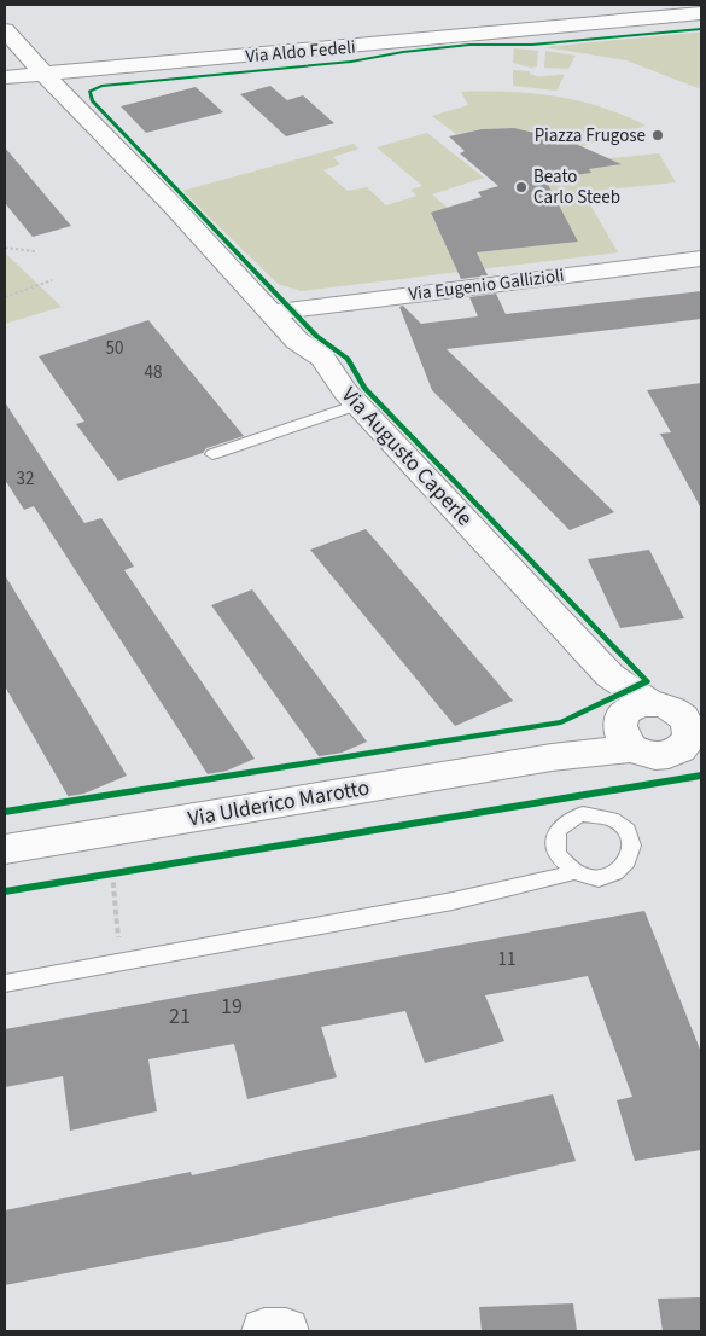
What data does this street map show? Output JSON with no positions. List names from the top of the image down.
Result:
{
  "streets": {
    "street": [
      "Via Aldo Fedeli",
      "Via Eugenio Gallizioli",
      "Via Augusto Caperle",
      "Via Ulderico Marotto"
    ]
  },
  "crossings": [
    ["Via Aldo Fedeli", "Via Augusto Caperle"],
    ["Via Eugenio Gallizioli", "Via Augusto Caperle"],
    ["Via Augusto Caperle", "Via Ulderico Marotto"]
  ],
  "places": ["Piazza Frugose", "Beato Carlo Steeb"],
  "house_numbers": [
    "50",
    "48",
    "32",
    "11",
    "19",
    "21"
  ]
}
